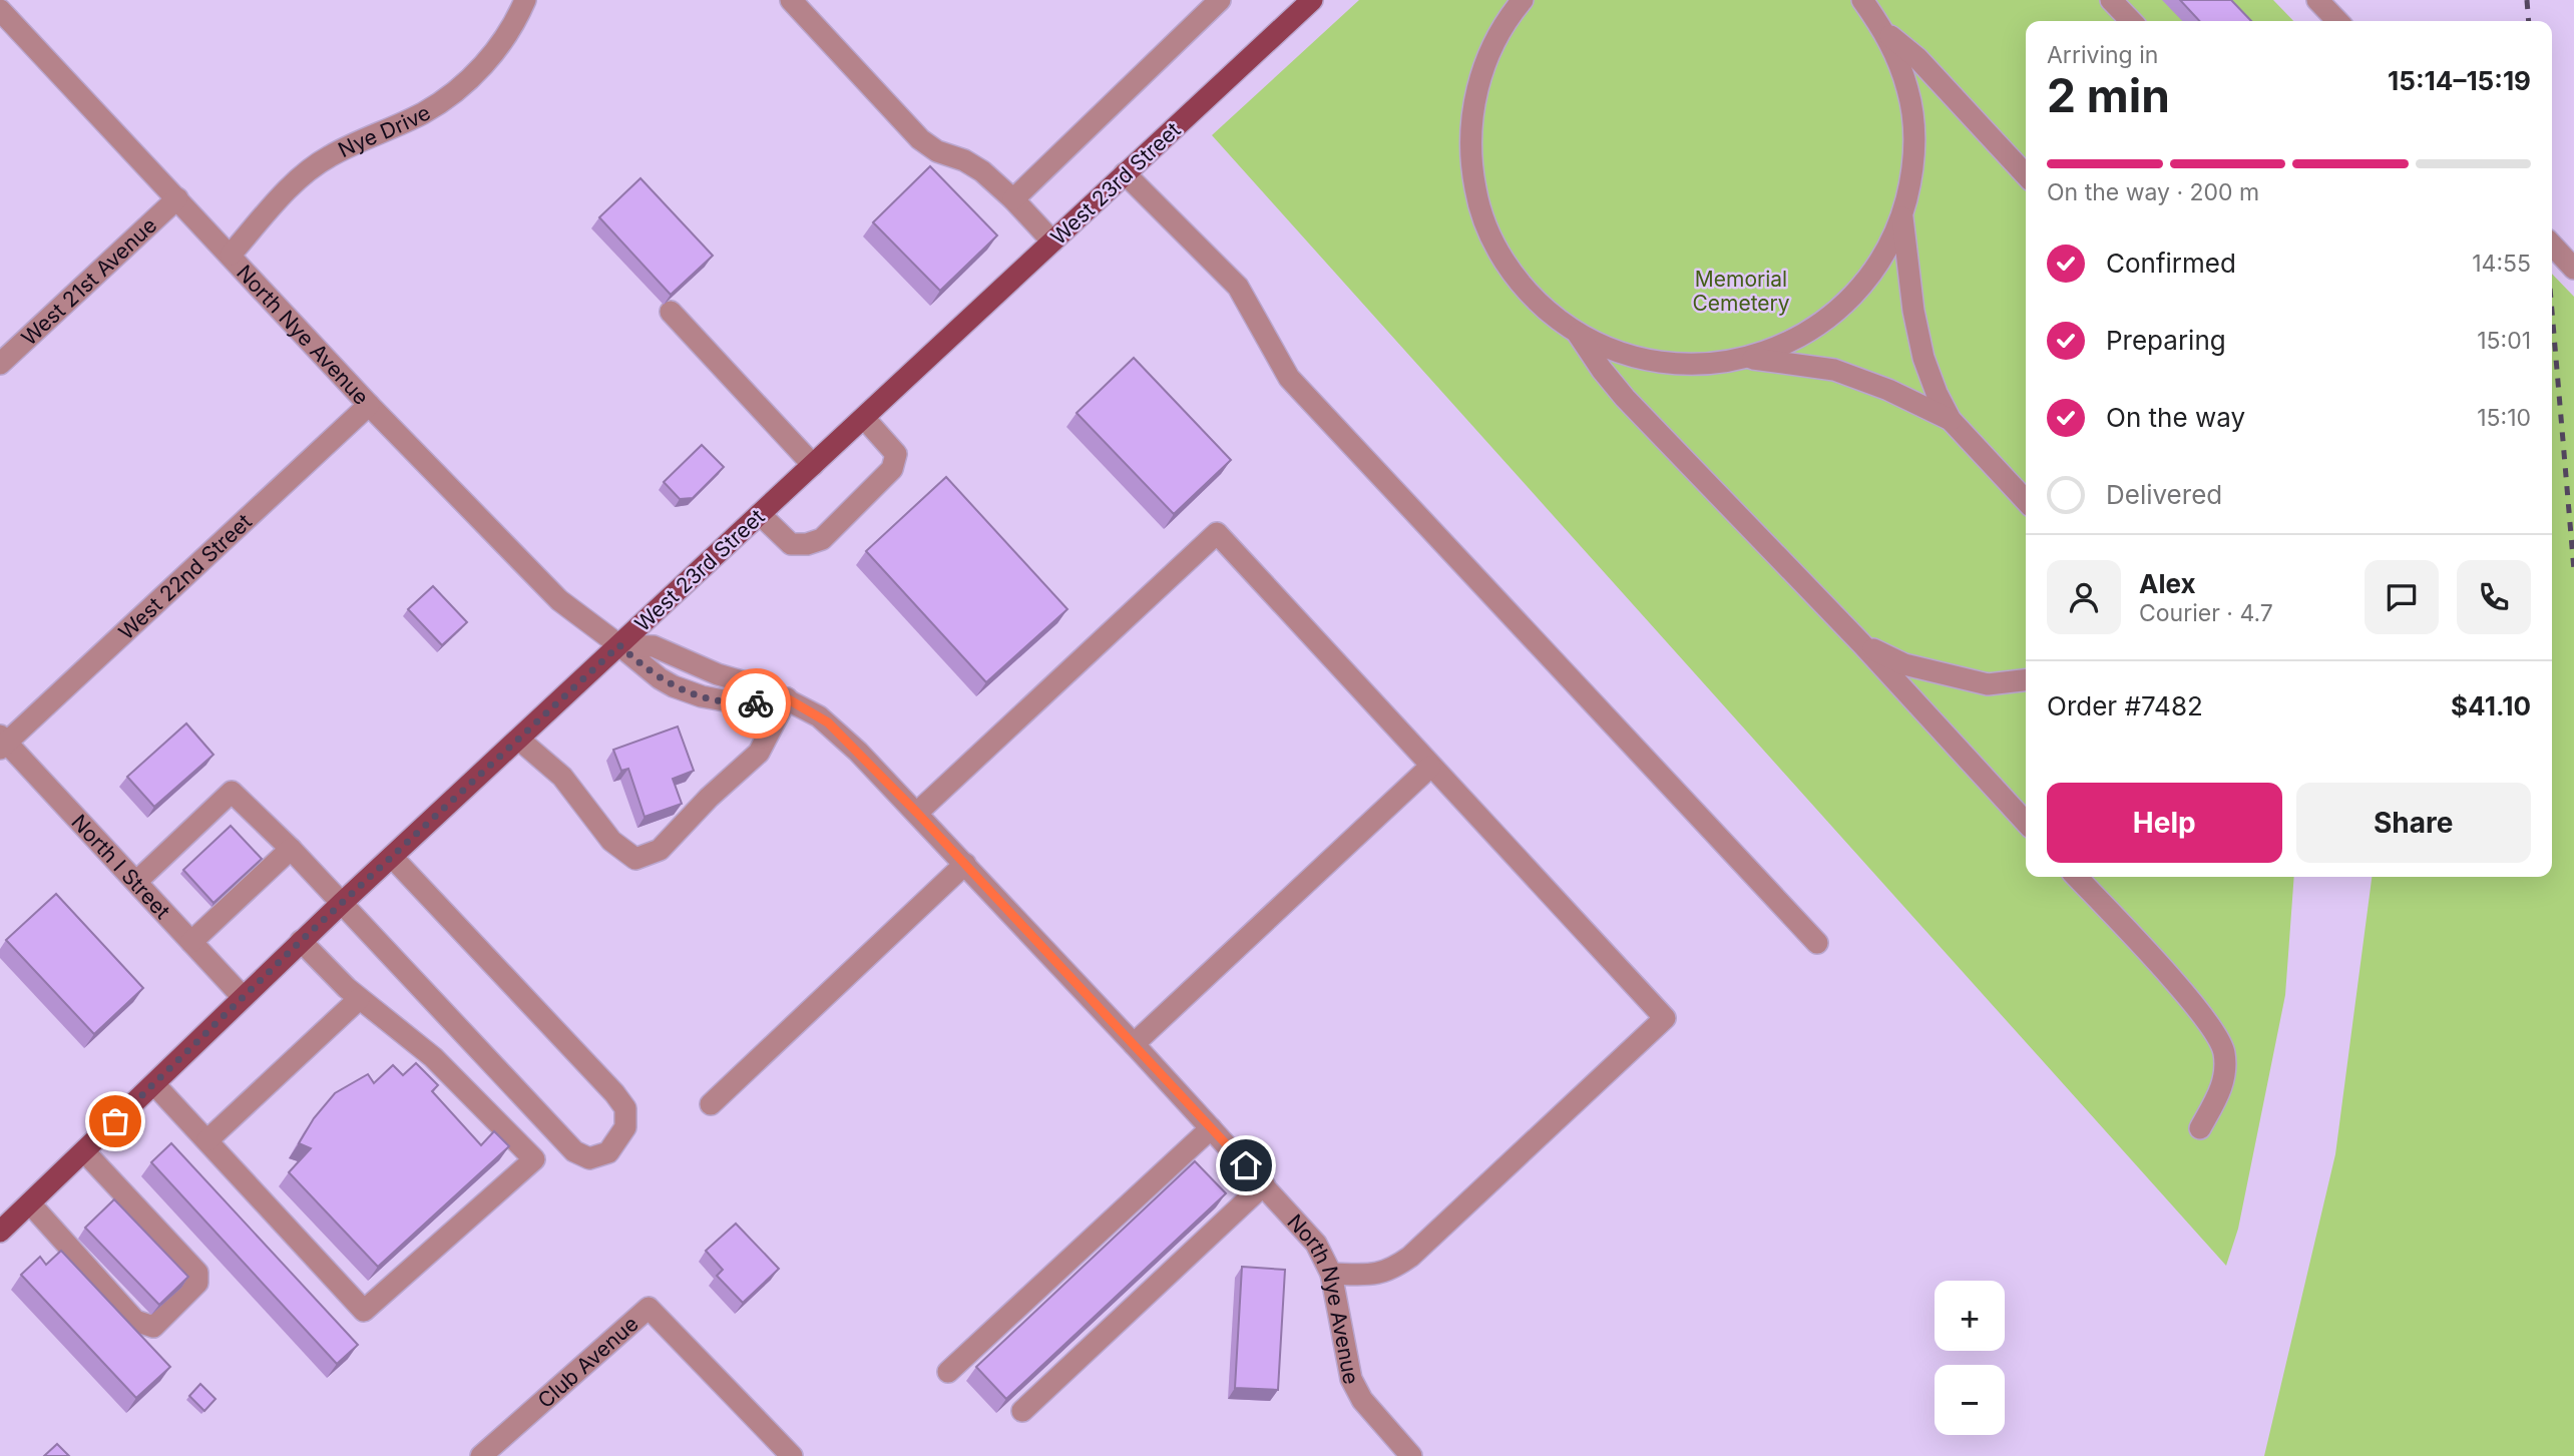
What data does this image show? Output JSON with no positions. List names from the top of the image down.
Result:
{
  "streets": {
    "main road": ["West 23rd Street"],
    "street": [
      "Nye Drive",
      "West 21st Avenue",
      "North Nye Avenue",
      "West 22nd Street",
      "North I Street",
      "Club Avenue"
    ]
  },
  "crossings": [
    ["Nye Drive", "North Nye Avenue"],
    ["West 23rd Street", "North Nye Avenue"],
    ["West 23rd Street", "North I Street"],
    ["West 21st Avenue", "North Nye Avenue"],
    ["North Nye Avenue", "West 22nd Street"],
    ["West 22nd Street", "North I Street"]
  ],
  "parks": ["Memorial Cemetery"],
  "page": {
    "heading": ["2 min", "Arriving in", "15:14–15:19"],
    "panel": [
      "Alex",
      "Courier · 4.7",
      "Order #7482",
      "$41.10"
    ],
    "bar": "On the way · 200 m",
    "list": [
      ["Confirmed", "14:55"],
      ["Preparing", "15:01"],
      ["On the way", "15:10"],
      "Delivered"
    ],
    "buttons": ["Help", "Share"],
    "map_buttons": ["+", "−"]
  }
}
